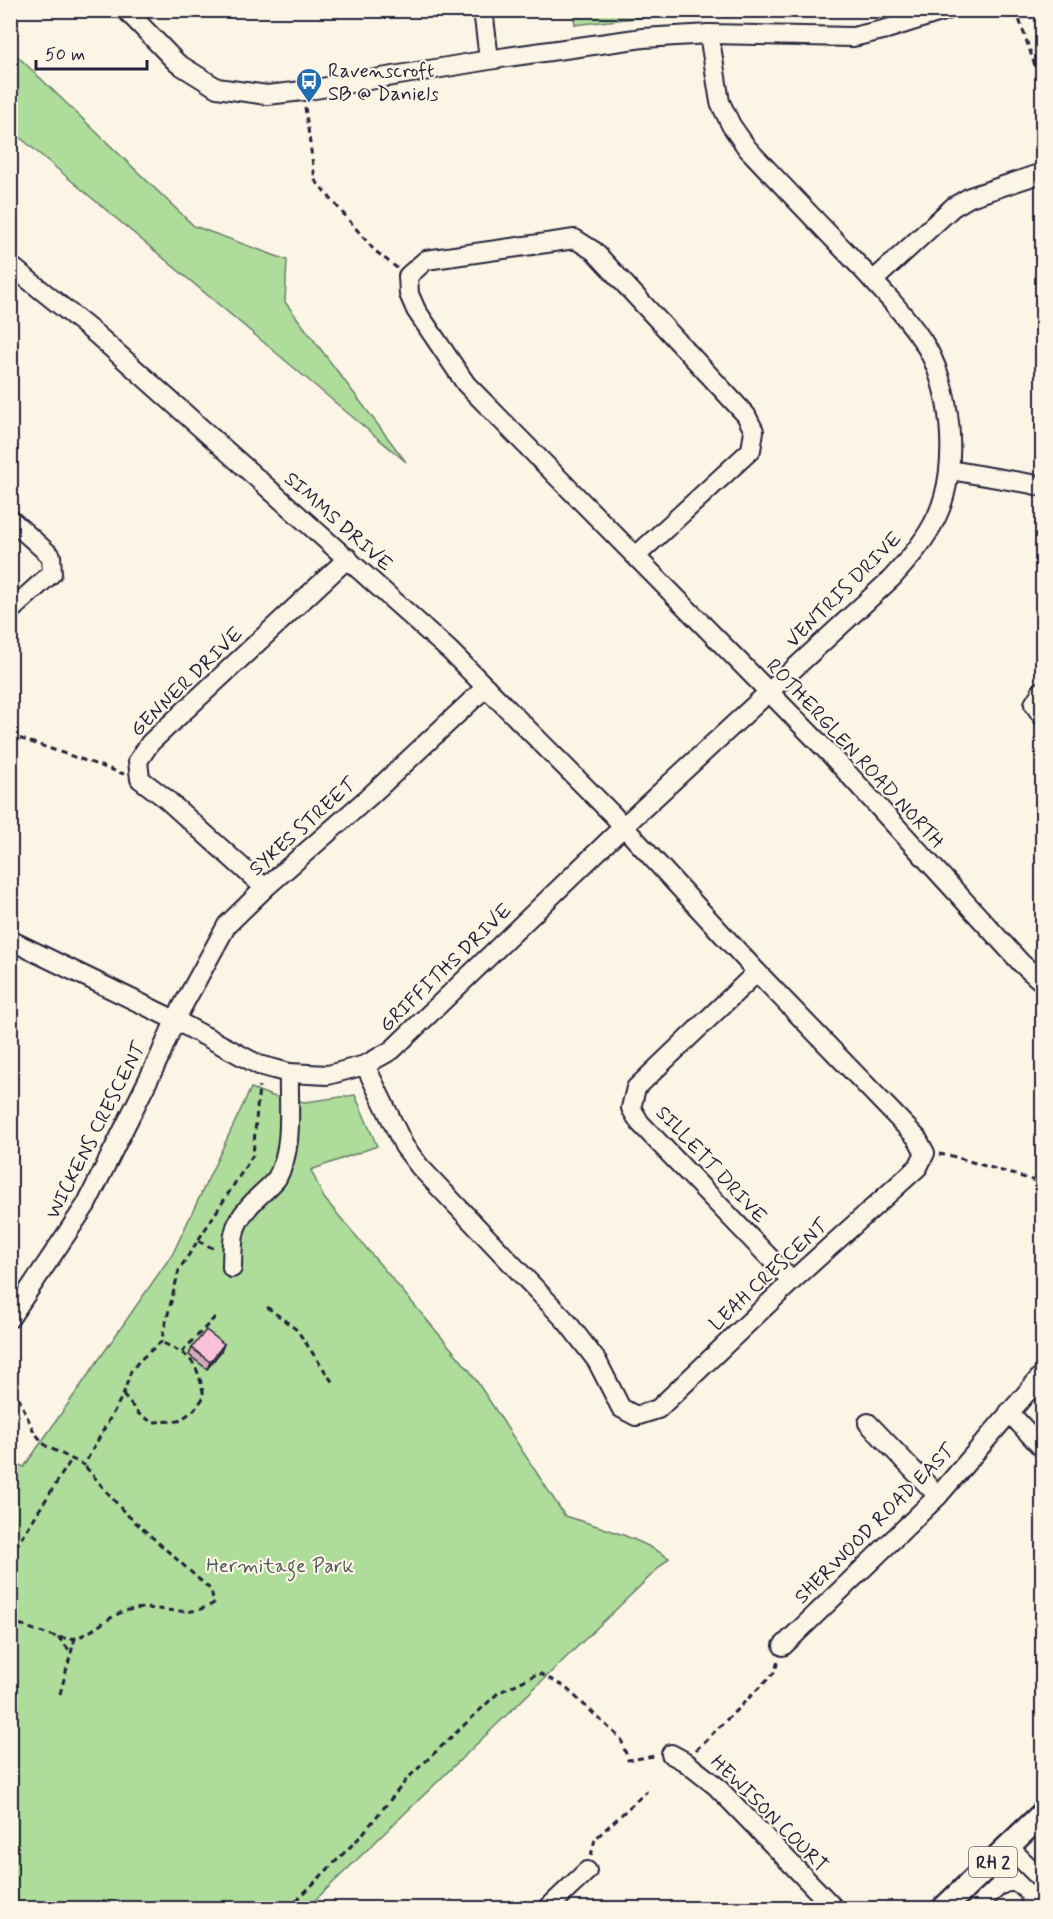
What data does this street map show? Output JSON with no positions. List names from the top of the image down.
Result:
{
  "streets": {
    "main road": ["RH 2"],
    "street": [
      "SIMMS DRIVE",
      "VENTRIS DRIVE",
      "GENNER DRIVE",
      "ROTHERGLEN ROAD NORTH",
      "SYKES STREET",
      "GRIFFITHS DRIVE",
      "WICKENS CRESCENT",
      "SILLETT DRIVE",
      "LEAH CRESCENT",
      "SHERWOOD ROAD EAST",
      "HEWISON COURT"
    ]
  },
  "crossings": [
    ["SIMMS DRIVE", "VENTRIS DRIVE"],
    ["SIMMS DRIVE", "GENNER DRIVE"],
    ["SIMMS DRIVE", "SYKES STREET"],
    ["SIMMS DRIVE", "GRIFFITHS DRIVE"],
    ["VENTRIS DRIVE", "ROTHERGLEN ROAD NORTH"],
    ["VENTRIS DRIVE", "GRIFFITHS DRIVE"],
    ["SYKES STREET", "GRIFFITHS DRIVE"],
    ["SYKES STREET", "WICKENS CRESCENT"],
    ["GRIFFITHS DRIVE", "WICKENS CRESCENT"],
    ["GRIFFITHS DRIVE", "LEAH CRESCENT"],
    ["SILLETT DRIVE", "LEAH CRESCENT"]
  ],
  "parks": ["Hermitage Park"],
  "places": {
    "bus stop": ["Ravenscroft SB @ Daniels"]
  },
  "scale_bar": "50 m"
}
